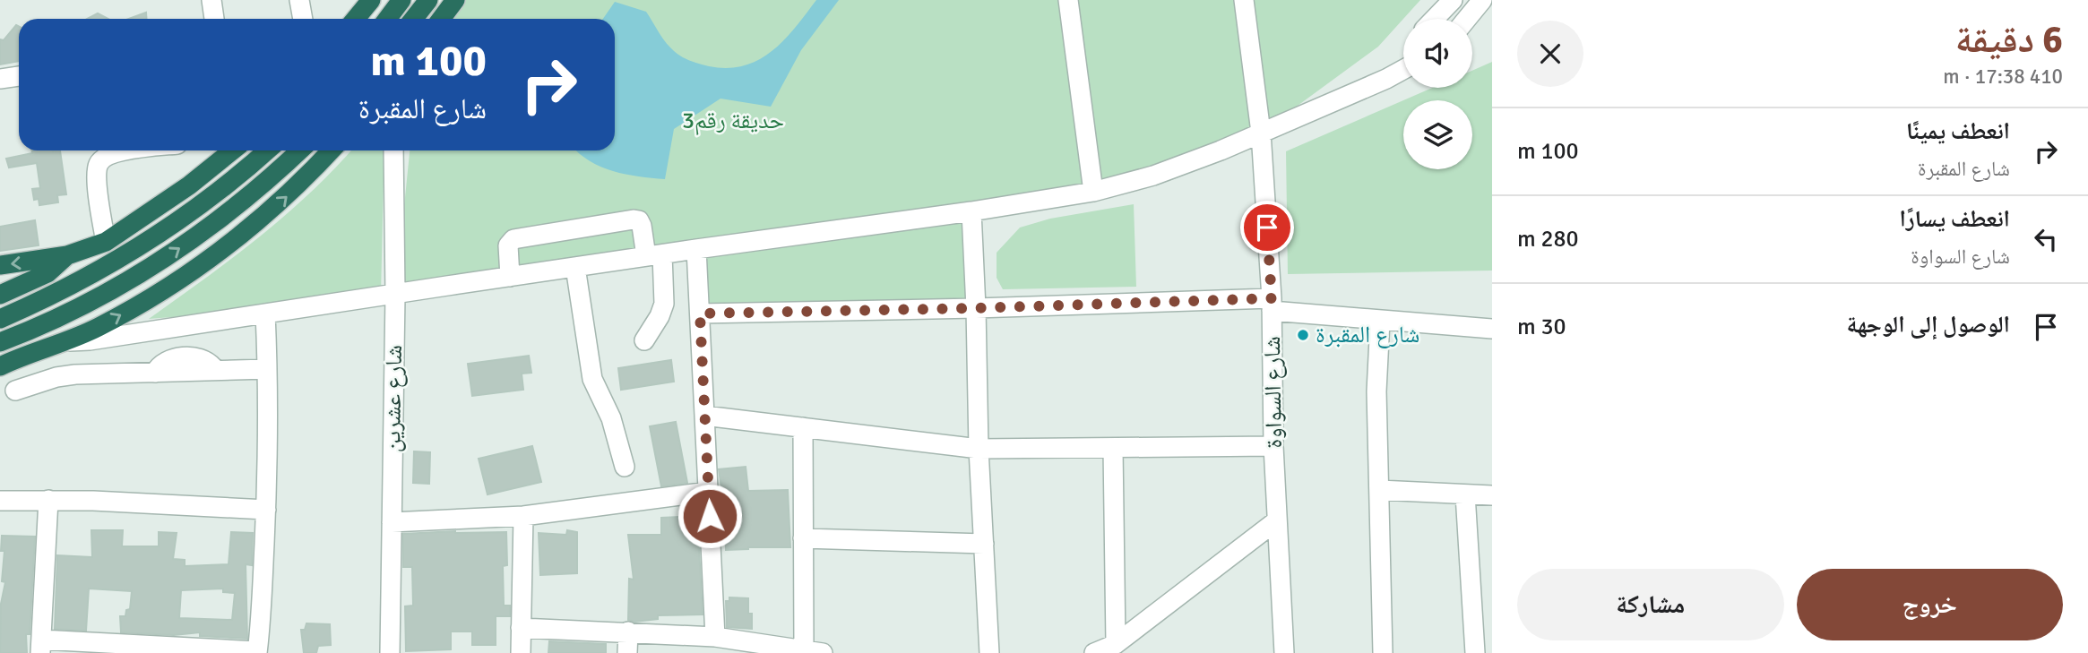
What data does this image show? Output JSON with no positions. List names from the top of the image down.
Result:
{
  "streets": {
    "street": ["شارع السواوة", "شارع عشرين"]
  },
  "parks": ["حديقة رقم3"],
  "places": ["شارع المقبرة"],
  "page": {
    "heading": ["6 دقيقة", "410 m · 17:38"],
    "turn": ["100 m", "شارع المقبرة"],
    "list": [
      {
        "name": "انعطف يمينًا",
        "note": "شارع المقبرة",
        "value": "100 m"
      },
      {
        "name": "انعطف يسارًا",
        "note": "شارع السواوة",
        "value": "280 m"
      },
      {
        "name": "الوصول إلى الوجهة",
        "value": "30 m"
      }
    ],
    "buttons": ["خروج", "مشاركة"]
  }
}
